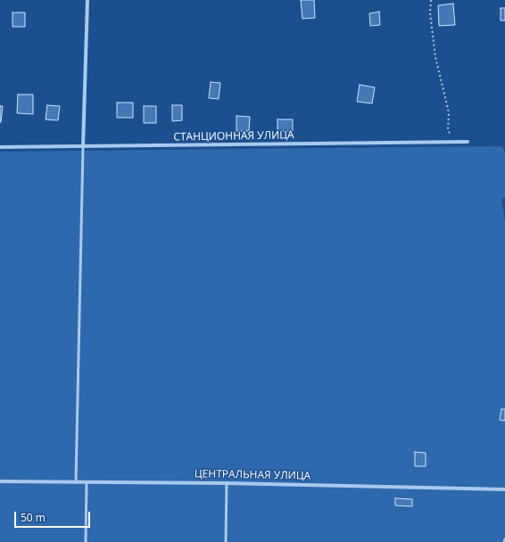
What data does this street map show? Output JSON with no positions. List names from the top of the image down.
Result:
{
  "streets": {
    "street": ["СТАНЦИОННАЯ УЛИЦА", "ЦЕНТРАЛЬНАЯ УЛИЦА"]
  },
  "scale_bar": "50 m"
}
